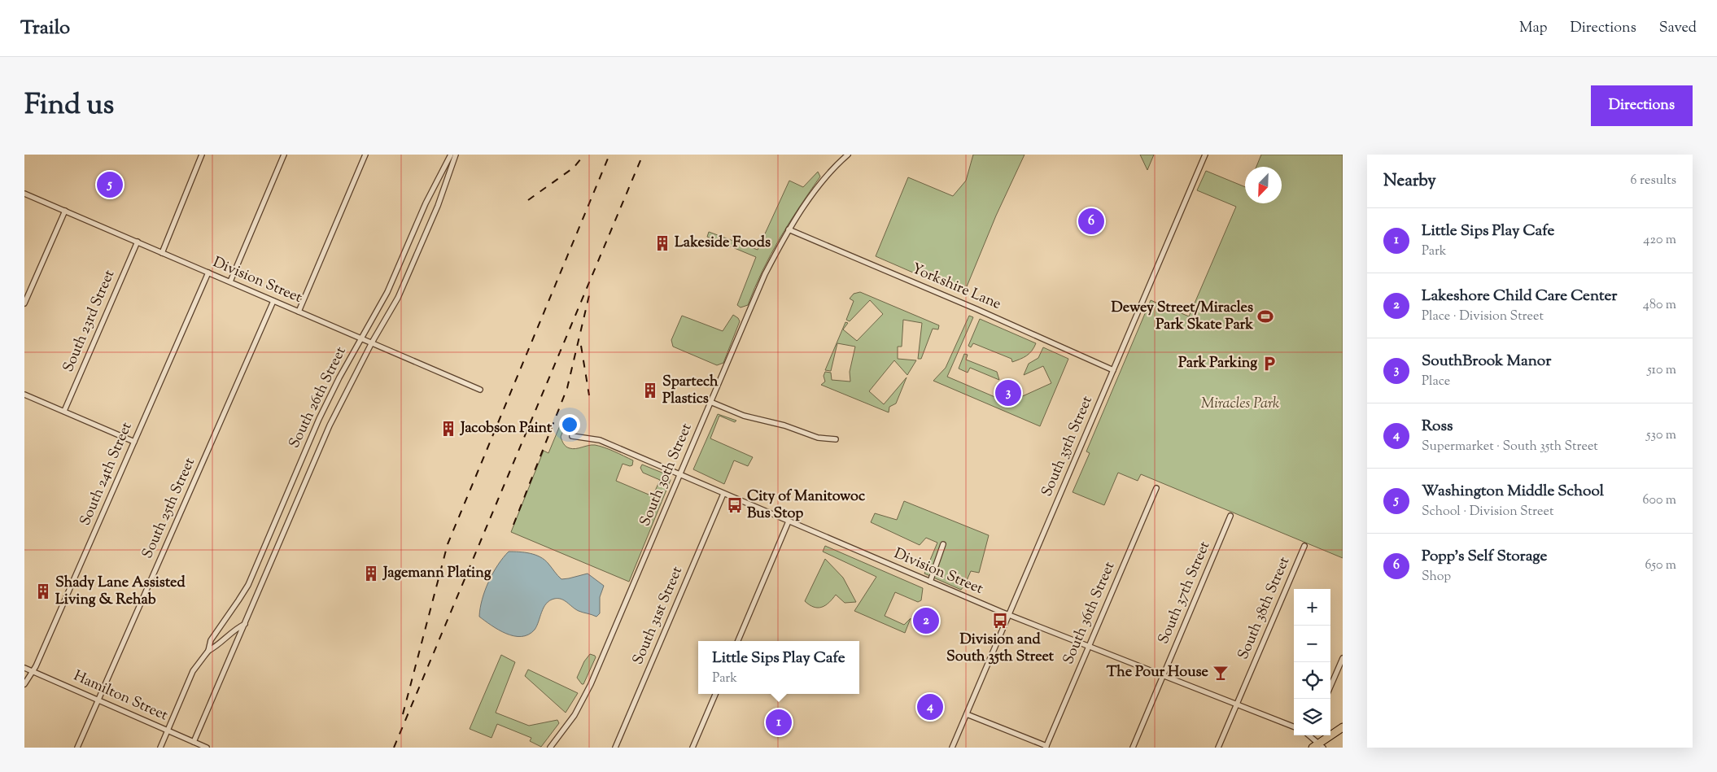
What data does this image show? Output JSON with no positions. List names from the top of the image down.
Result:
{
  "streets": {
    "street": [
      "Division Street",
      "Yorkshire Lane",
      "South 23rd Street",
      "South 26th Street",
      "South 35th Street",
      "South 24th Street",
      "South 30th Street",
      "South 25th Street",
      "South 37th Street",
      "South 38th Street",
      "South 36th Street",
      "South 31st Street",
      "Hamilton Street"
    ]
  },
  "crossings": [
    ["Division Street", "South 23rd Street"],
    ["Division Street", "South 26th Street"],
    ["Division Street", "South 35th Street"],
    ["Division Street", "South 24th Street"],
    ["Division Street", "South 30th Street"],
    ["Division Street", "South 25th Street"],
    ["Division Street", "South 37th Street"],
    ["Division Street", "South 38th Street"],
    ["Division Street", "South 36th Street"],
    ["Division Street", "South 31st Street"],
    ["Yorkshire Lane", "South 35th Street"],
    ["Yorkshire Lane", "South 30th Street"],
    ["South 26th Street", "Hamilton Street"],
    ["South 24th Street", "Hamilton Street"],
    ["South 25th Street", "Hamilton Street"]
  ],
  "parks": ["Miracles Park"],
  "places": {
    "building": [
      "Lakeside Foods",
      "Spartech Plastics",
      "Jacobson Paint",
      "Jagemann Plating",
      "Shady Lane Assisted Living & Rehab"
    ],
    "sports": ["Dewey Street/Miracles Park Skate Park"],
    "parking": ["Park Parking"],
    "bus stop": ["City of Manitowoc Bus Stop", "Division and South 35th Street"],
    "bar": ["The Pour House"]
  },
  "north": "bottom left",
  "page": {
    "header": "Trailo",
    "nav": ["Map", "Directions", "Saved"],
    "title": "Find us",
    "buttons": "Directions",
    "heading": ["Nearby", "6 results"],
    "pins": [
      "5",
      "6",
      "3",
      "2",
      "4",
      "1"
    ],
    "list": [
      {
        "mark": "1",
        "name": "Little Sips Play Cafe",
        "note": "Park",
        "value": "420 m"
      },
      {
        "mark": "2",
        "name": "Lakeshore Child Care Center",
        "note": "Place · Division Street",
        "value": "480 m"
      },
      {
        "mark": "3",
        "name": "SouthBrook Manor",
        "note": "Place",
        "value": "510 m"
      },
      {
        "mark": "4",
        "name": "Ross",
        "note": "Supermarket · South 35th Street",
        "value": "530 m"
      },
      {
        "mark": "5",
        "name": "Washington Middle School",
        "note": "School · Division Street",
        "value": "600 m"
      },
      {
        "mark": "6",
        "name": "Popp's Self Storage",
        "note": "Shop",
        "value": "650 m"
      }
    ],
    "map_buttons": ["+", "−"],
    "popup": ["Little Sips Play Cafe", "Park"]
  }
}
